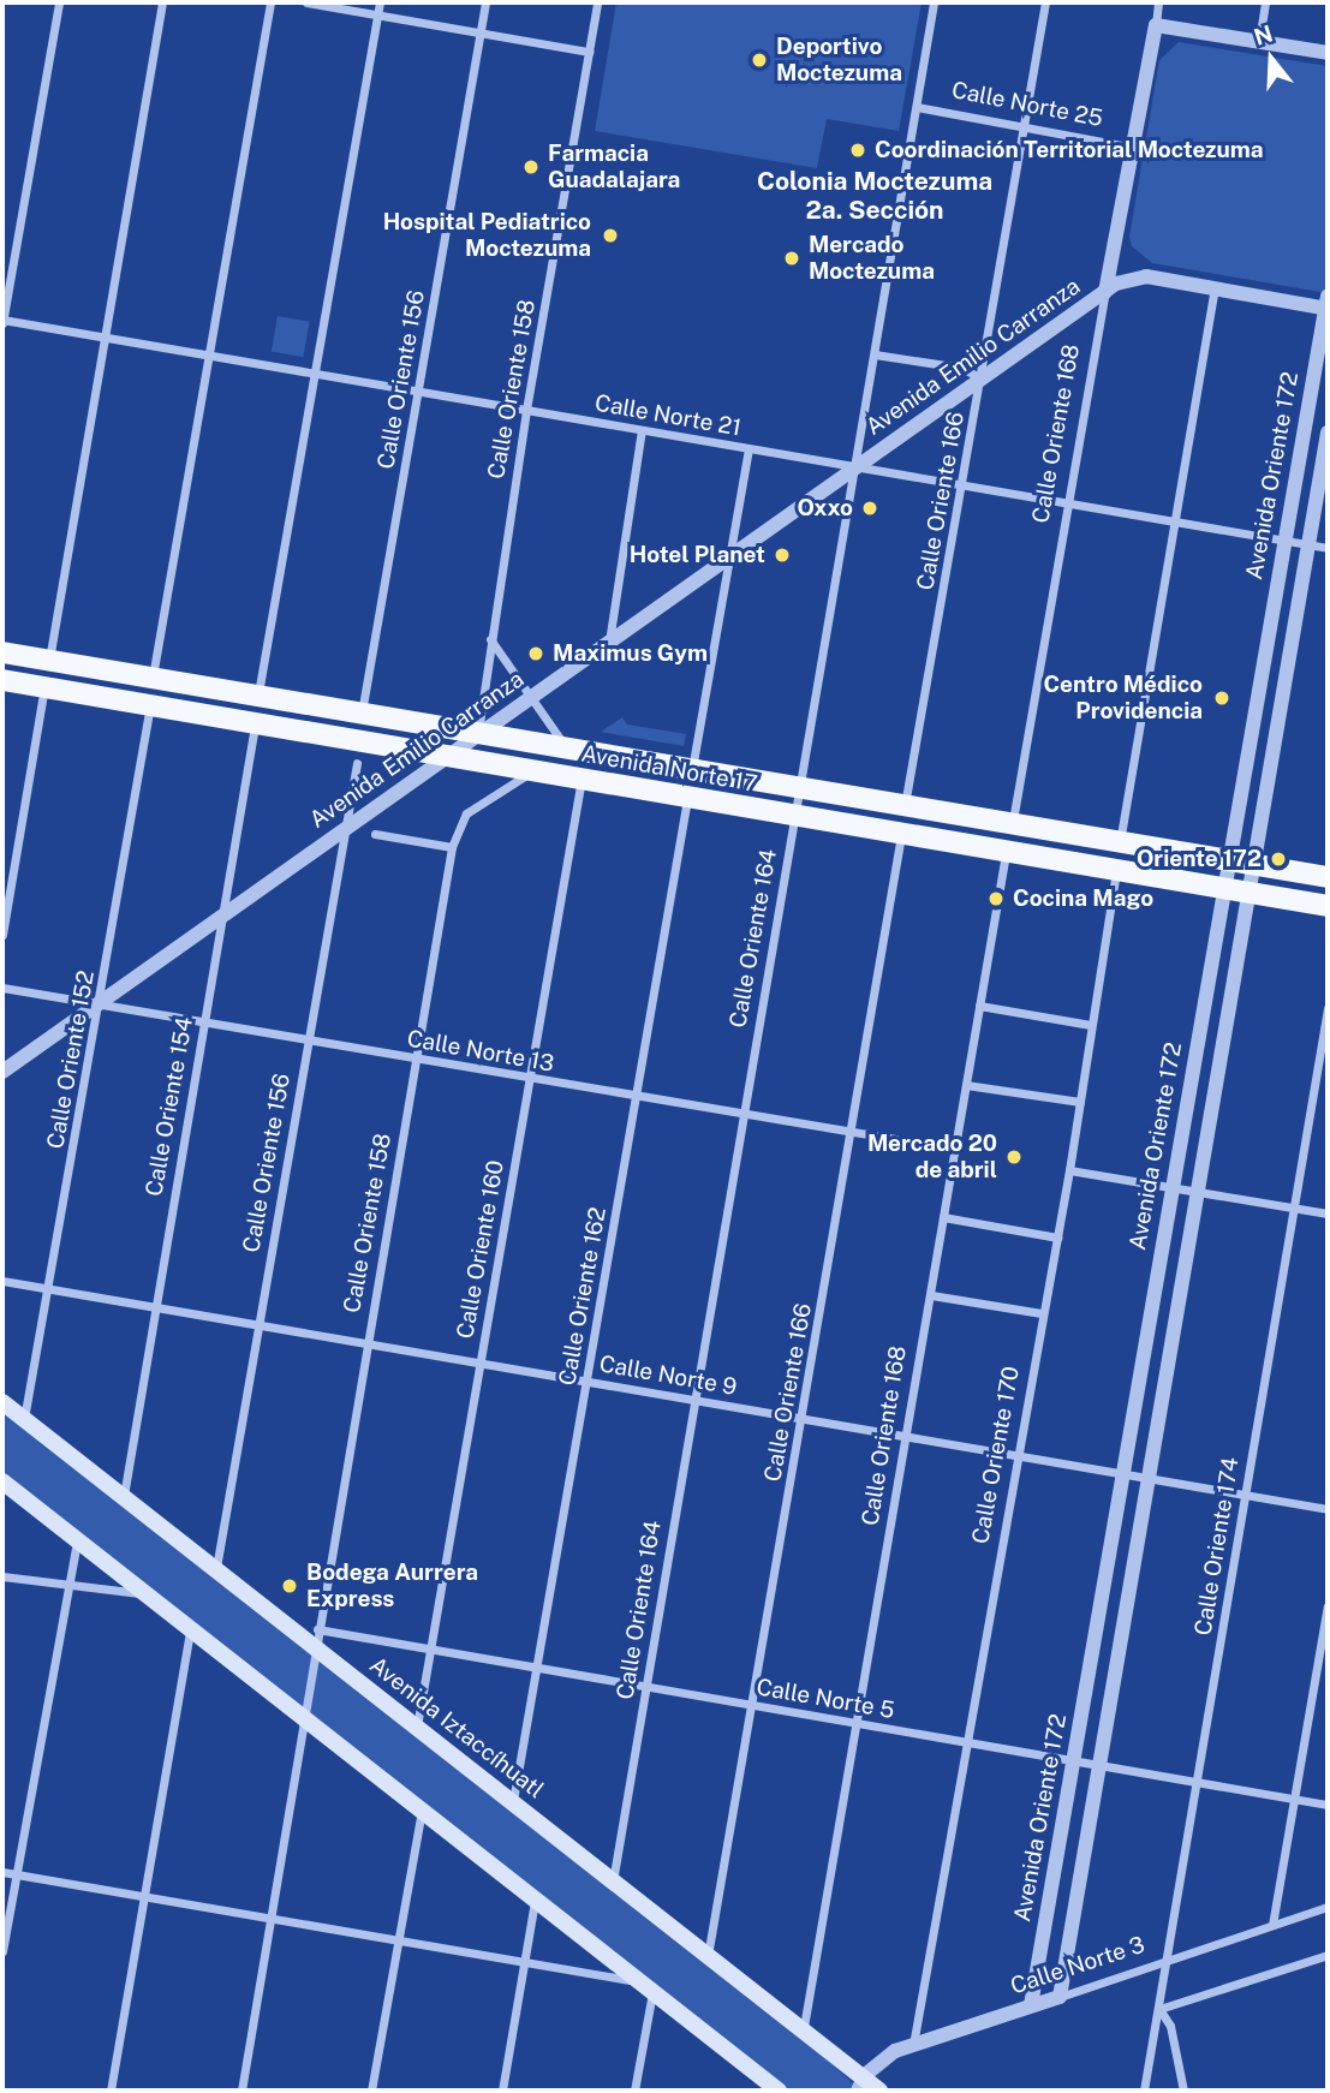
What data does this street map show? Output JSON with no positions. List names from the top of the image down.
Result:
{
  "streets": {
    "main road": ["Avenida Norte 17", "Avenida Iztaccíhuatl"],
    "street": [
      "Calle Norte 25",
      "Avenida Emilio Carranza",
      "Calle Oriente 156",
      "Calle Oriente 158",
      "Calle Norte 21",
      "Calle Oriente 168",
      "Avenida Oriente 172",
      "Calle Oriente 166",
      "Calle Oriente 164",
      "Calle Norte 13",
      "Calle Oriente 152",
      "Calle Oriente 154",
      "Calle Oriente 160",
      "Calle Oriente 162",
      "Calle Norte 9",
      "Calle Oriente 170",
      "Calle Oriente 174",
      "Calle Norte 5",
      "Calle Norte 3"
    ]
  },
  "crossings": [
    ["Calle Norte 25", "Calle Oriente 168"],
    ["Calle Norte 25", "Calle Oriente 166"],
    ["Calle Norte 25", "Calle Oriente 164"],
    ["Avenida Emilio Carranza", "Calle Oriente 156"],
    ["Avenida Emilio Carranza", "Calle Oriente 158"],
    ["Avenida Emilio Carranza", "Calle Norte 21"],
    ["Avenida Emilio Carranza", "Calle Oriente 168"],
    ["Avenida Emilio Carranza", "Calle Oriente 166"],
    ["Avenida Emilio Carranza", "Avenida Norte 17"],
    ["Avenida Emilio Carranza", "Calle Oriente 164"],
    ["Avenida Emilio Carranza", "Calle Norte 13"],
    ["Avenida Emilio Carranza", "Calle Oriente 152"],
    ["Avenida Emilio Carranza", "Calle Oriente 154"],
    ["Calle Oriente 156", "Calle Norte 21"],
    ["Calle Oriente 156", "Avenida Norte 17"],
    ["Calle Oriente 156", "Calle Norte 13"],
    ["Calle Oriente 156", "Calle Norte 9"],
    ["Calle Oriente 156", "Avenida Iztaccíhuatl"],
    ["Calle Oriente 158", "Calle Norte 21"],
    ["Calle Oriente 158", "Avenida Norte 17"],
    ["Calle Oriente 158", "Calle Norte 13"],
    ["Calle Oriente 158", "Calle Norte 9"],
    ["Calle Oriente 158", "Calle Norte 5"],
    ["Calle Oriente 158", "Avenida Iztaccíhuatl"],
    ["Calle Norte 21", "Calle Oriente 168"],
    ["Calle Norte 21", "Avenida Oriente 172"],
    ["Calle Norte 21", "Calle Oriente 166"],
    ["Calle Norte 21", "Calle Oriente 164"],
    ["Calle Oriente 168", "Avenida Norte 17"],
    ["Calle Oriente 168", "Calle Norte 13"],
    ["Calle Oriente 168", "Calle Norte 9"],
    ["Calle Oriente 168", "Calle Norte 5"],
    ["Calle Oriente 168", "Avenida Iztaccíhuatl"],
    ["Avenida Oriente 172", "Avenida Norte 17"],
    ["Avenida Oriente 172", "Calle Norte 9"],
    ["Avenida Oriente 172", "Calle Norte 5"],
    ["Avenida Oriente 172", "Calle Norte 3"],
    ["Calle Oriente 166", "Avenida Norte 17"],
    ["Calle Oriente 166", "Calle Norte 13"],
    ["Calle Oriente 166", "Calle Norte 9"],
    ["Calle Oriente 166", "Calle Norte 5"],
    ["Calle Oriente 166", "Avenida Iztaccíhuatl"],
    ["Avenida Norte 17", "Calle Oriente 164"],
    ["Avenida Norte 17", "Calle Oriente 152"],
    ["Avenida Norte 17", "Calle Oriente 154"],
    ["Avenida Norte 17", "Calle Oriente 160"],
    ["Avenida Norte 17", "Calle Oriente 162"],
    ["Avenida Norte 17", "Calle Oriente 170"],
    ["Calle Oriente 164", "Calle Norte 13"],
    ["Calle Oriente 164", "Calle Norte 9"],
    ["Calle Oriente 164", "Calle Norte 5"],
    ["Calle Oriente 164", "Avenida Iztaccíhuatl"],
    ["Calle Norte 13", "Calle Oriente 152"],
    ["Calle Norte 13", "Calle Oriente 154"],
    ["Calle Norte 13", "Calle Oriente 160"],
    ["Calle Norte 13", "Calle Oriente 162"],
    ["Calle Oriente 152", "Calle Norte 9"],
    ["Calle Oriente 152", "Avenida Iztaccíhuatl"],
    ["Calle Oriente 154", "Calle Norte 9"],
    ["Calle Oriente 154", "Avenida Iztaccíhuatl"],
    ["Calle Oriente 160", "Calle Norte 9"],
    ["Calle Oriente 160", "Calle Norte 5"],
    ["Calle Oriente 160", "Avenida Iztaccíhuatl"],
    ["Calle Oriente 162", "Calle Norte 9"],
    ["Calle Oriente 162", "Calle Norte 5"],
    ["Calle Oriente 162", "Avenida Iztaccíhuatl"],
    ["Calle Norte 9", "Calle Oriente 170"],
    ["Calle Norte 9", "Calle Oriente 174"],
    ["Calle Oriente 170", "Calle Norte 5"],
    ["Calle Oriente 170", "Calle Norte 3"],
    ["Calle Oriente 174", "Calle Norte 5"],
    ["Calle Oriente 174", "Calle Norte 3"],
    ["Calle Norte 5", "Avenida Iztaccíhuatl"],
    ["Avenida Iztaccíhuatl", "Calle Norte 3"]
  ],
  "districts": ["Colonia Moctezuma 2a. Sección"],
  "places": [
    "Deportivo Moctezuma",
    "Coordinación Territorial Moctezuma",
    "Farmacia Guadalajara",
    "Hospital Pediatrico Moctezuma",
    "Mercado Moctezuma",
    "Oxxo",
    "Hotel Planet",
    "Maximus Gym",
    "Centro Médico Providencia",
    "Oriente 172",
    "Cocina Mago",
    "Mercado 20 de abril",
    "Bodega Aurrera Express"
  ],
  "north": "top"
}
